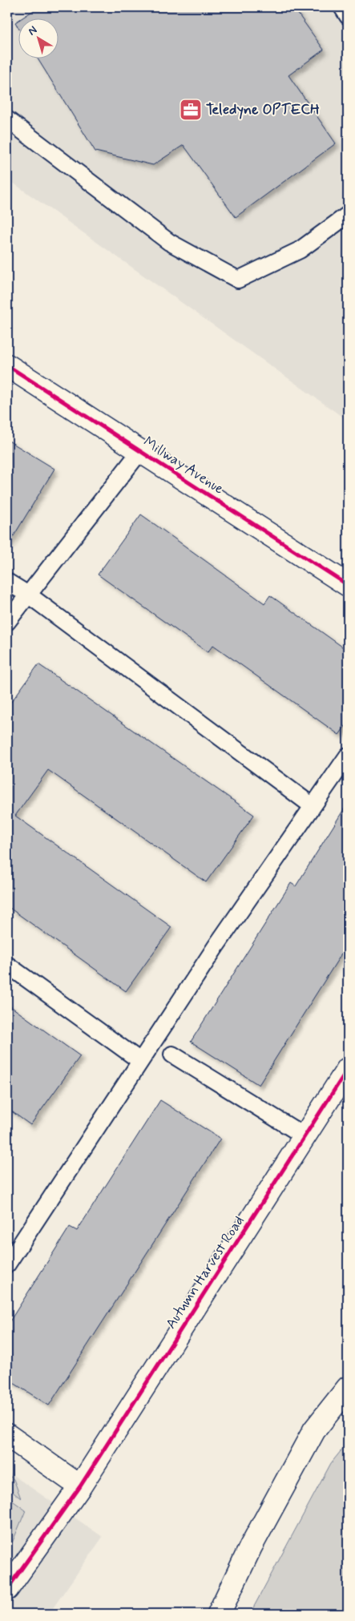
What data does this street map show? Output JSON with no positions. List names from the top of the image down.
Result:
{
  "streets": {
    "main road": ["Millway Avenue", "Autumn Harvest Road"]
  },
  "places": {
    "office": ["Teledyne OPTECH"]
  },
  "north": "top left"
}
